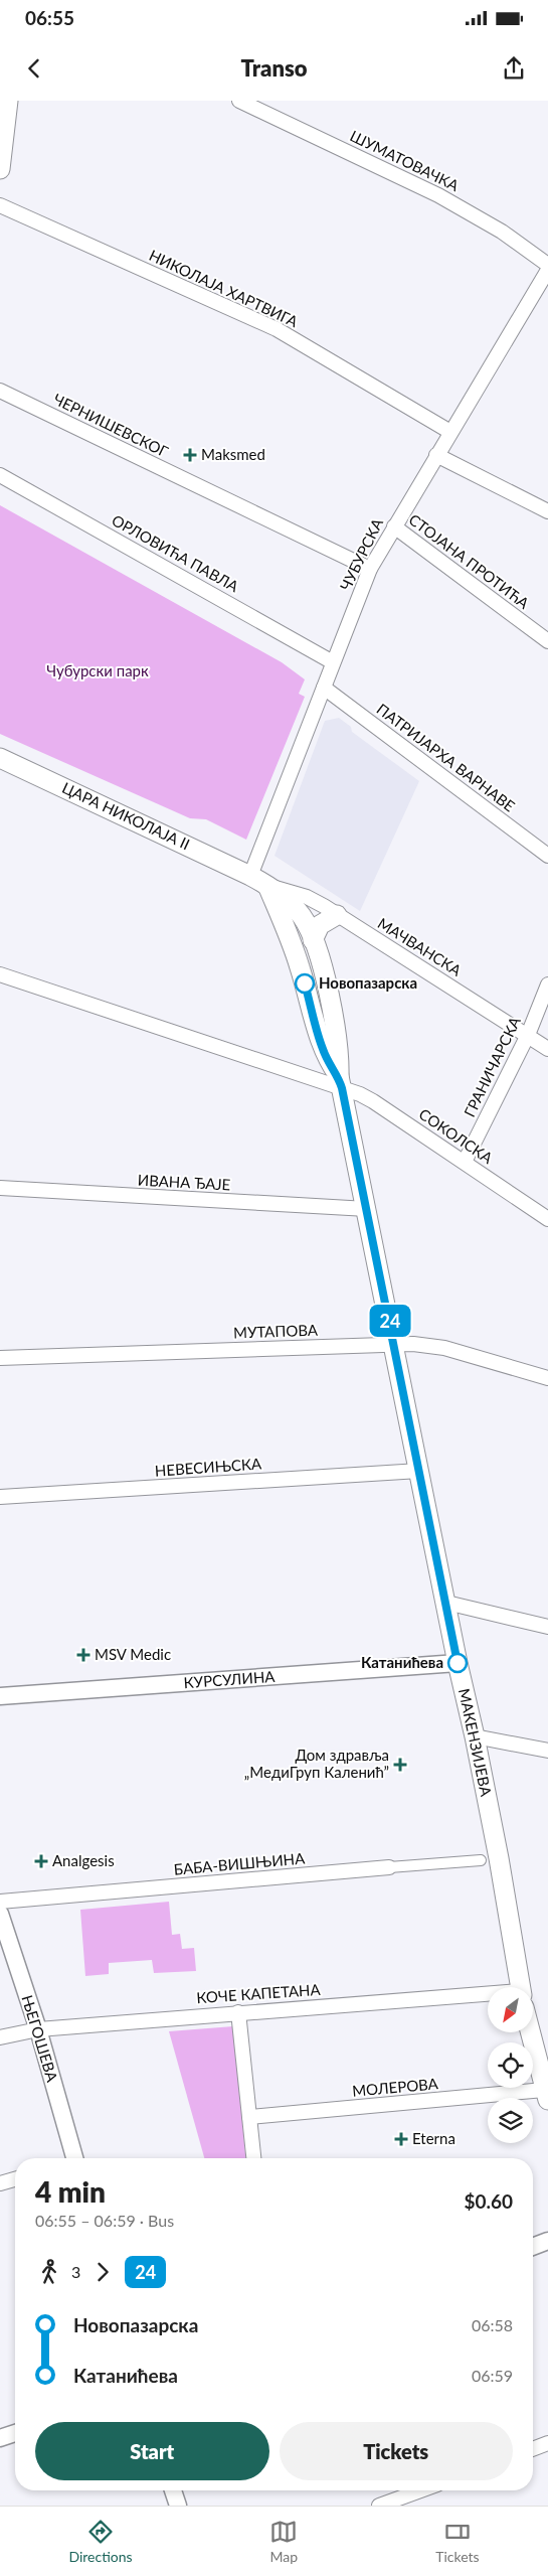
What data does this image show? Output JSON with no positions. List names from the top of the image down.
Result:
{
  "streets": {
    "main road": ["ЦАРА НИКОЛАЈА II", "МАКЕНЗИЈЕВА"],
    "street": [
      "ШУМАТОВАЧКА",
      "НИКОЛАЈА ХАРТВИГА",
      "ЧЕРНИШЕВСКОГ",
      "ОРЛОВИЋА ПАВЛА",
      "ЧУБУРСКА",
      "СТОЈАНА ПРОТИЋА",
      "ПАТРИЈАРХА ВАРНАВЕ",
      "МАЧВАНСКА",
      "ГРАНИЧАРСКА",
      "СОКОЛСКА",
      "ИВАНА ЂАЈЕ",
      "МУТАПОВА",
      "НЕВЕСИЊСКА",
      "КУРСУЛИНА",
      "БАБА-ВИШЊИНА",
      "КОЧЕ КАПЕТАНА",
      "ЊЕГОШЕВА",
      "МОЛЕРОВА"
    ]
  },
  "crossings": [
    ["НИКОЛАЈА ХАРТВИГА", "ЧУБУРСКА"],
    ["ЧЕРНИШЕВСКОГ", "ЧУБУРСКА"],
    ["ОРЛОВИЋА ПАВЛА", "ЧУБУРСКА"],
    ["ЧУБУРСКА", "СТОЈАНА ПРОТИЋА"],
    ["ЧУБУРСКА", "ПАТРИЈАРХА ВАРНАВЕ"],
    ["ЧУБУРСКА", "ЦАРА НИКОЛАЈА II"],
    ["ЧУБУРСКА", "МАКЕНЗИЈЕВА"],
    ["ЦАРА НИКОЛАЈА II", "МАКЕНЗИЈЕВА"],
    ["МАЧВАНСКА", "ГРАНИЧАРСКА"],
    ["МАЧВАНСКА", "МАКЕНЗИЈЕВА"],
    ["ГРАНИЧАРСКА", "СОКОЛСКА"],
    ["СОКОЛСКА", "МАКЕНЗИЈЕВА"],
    ["ИВАНА ЂАЈЕ", "МАКЕНЗИЈЕВА"],
    ["МУТАПОВА", "МАКЕНЗИЈЕВА"],
    ["НЕВЕСИЊСКА", "МАКЕНЗИЈЕВА"],
    ["КУРСУЛИНА", "МАКЕНЗИЈЕВА"],
    ["МАКЕНЗИЈЕВА", "МОЛЕРОВА"],
    ["КОЧЕ КАПЕТАНА", "ЊЕГОШЕВА"]
  ],
  "parks": ["Чубурски парк"],
  "places": {
    "health": [
      "Maksmed",
      "MSV Medic",
      "Дом здравља „МедиГруп Каленић”",
      "Analgesis",
      "Eterna"
    ],
    "other": ["Новопазарска", "Катанићева"]
  },
  "lines": ["bus line 24"],
  "north": "bottom left",
  "page": {
    "status": "06:55",
    "header": "Transo",
    "on_map": "24",
    "heading": ["4 min", "06:55 – 06:59 · Bus", "$0.60"],
    "legs": ["3", "24"],
    "list": [
      {
        "name": "Новопазарска",
        "value": "06:58"
      },
      {
        "name": "Катанићева",
        "value": "06:59"
      }
    ],
    "buttons": ["Start", "Tickets"],
    "tabs": ["Directions", "Map", "Tickets"]
  }
}
